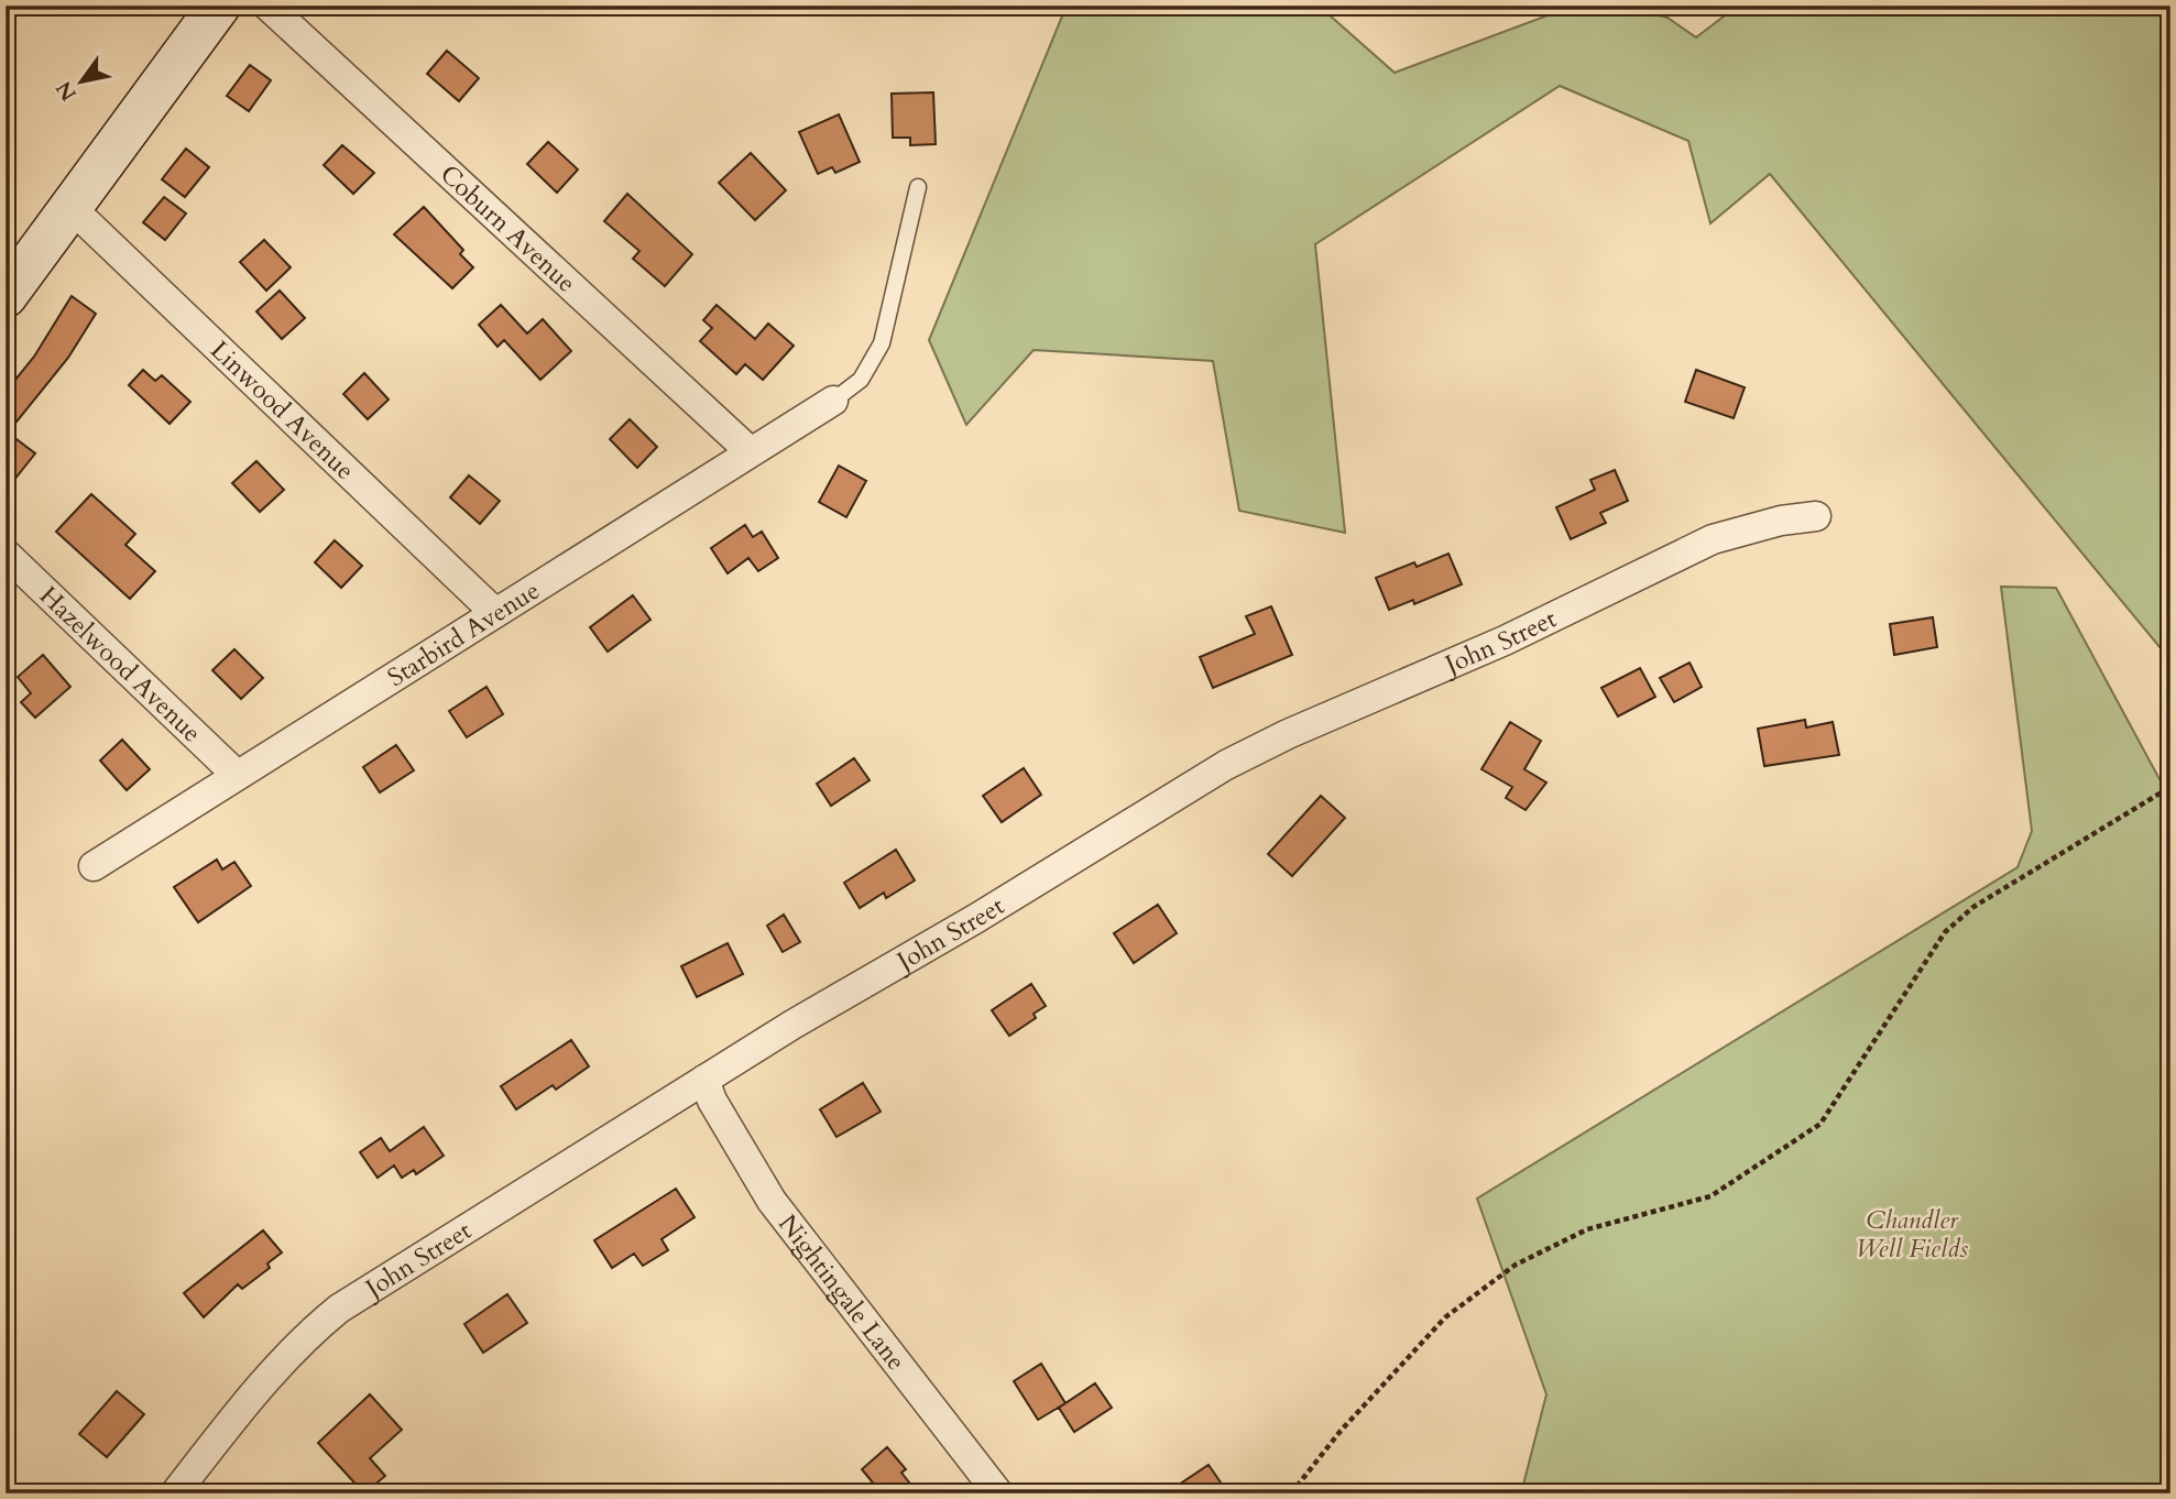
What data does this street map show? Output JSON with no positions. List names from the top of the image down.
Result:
{
  "streets": {
    "street": [
      "Coburn Avenue",
      "Linwood Avenue",
      "Starbird Avenue",
      "John Street",
      "Hazelwood Avenue",
      "Nightingale Lane"
    ]
  },
  "crossings": [
    ["Coburn Avenue", "Starbird Avenue"],
    ["Linwood Avenue", "Starbird Avenue"],
    ["Starbird Avenue", "Hazelwood Avenue"],
    ["John Street", "Nightingale Lane"]
  ],
  "parks": ["Chandler Well Fields"],
  "north": "bottom left"
}
